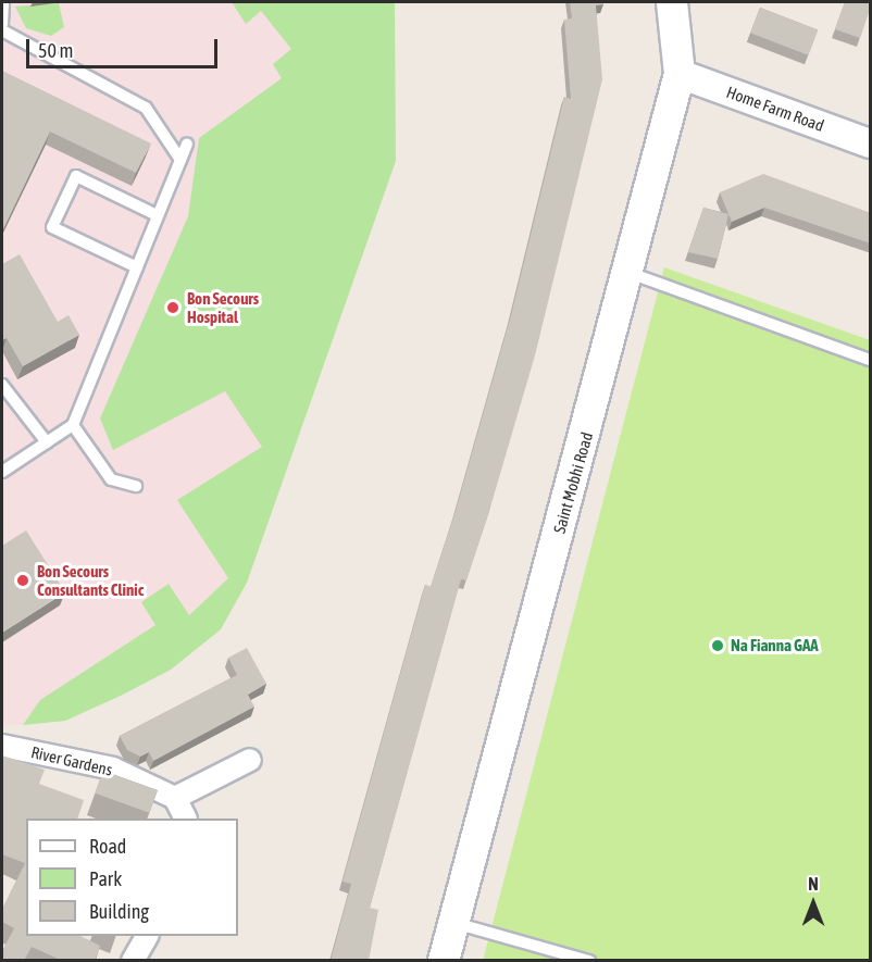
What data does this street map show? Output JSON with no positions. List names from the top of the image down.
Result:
{
  "streets": {
    "main road": ["Saint Mobhi Road"],
    "street": ["Home Farm Road", "River Gardens"]
  },
  "crossings": [
    ["Home Farm Road", "Saint Mobhi Road"]
  ],
  "places": ["Bon Secours Hospital", "Bon Secours Consultants Clinic", "Na Fianna GAA"],
  "legend": ["Road", "Park", "Building"],
  "scale_bar": "50 m",
  "north": "top"
}
